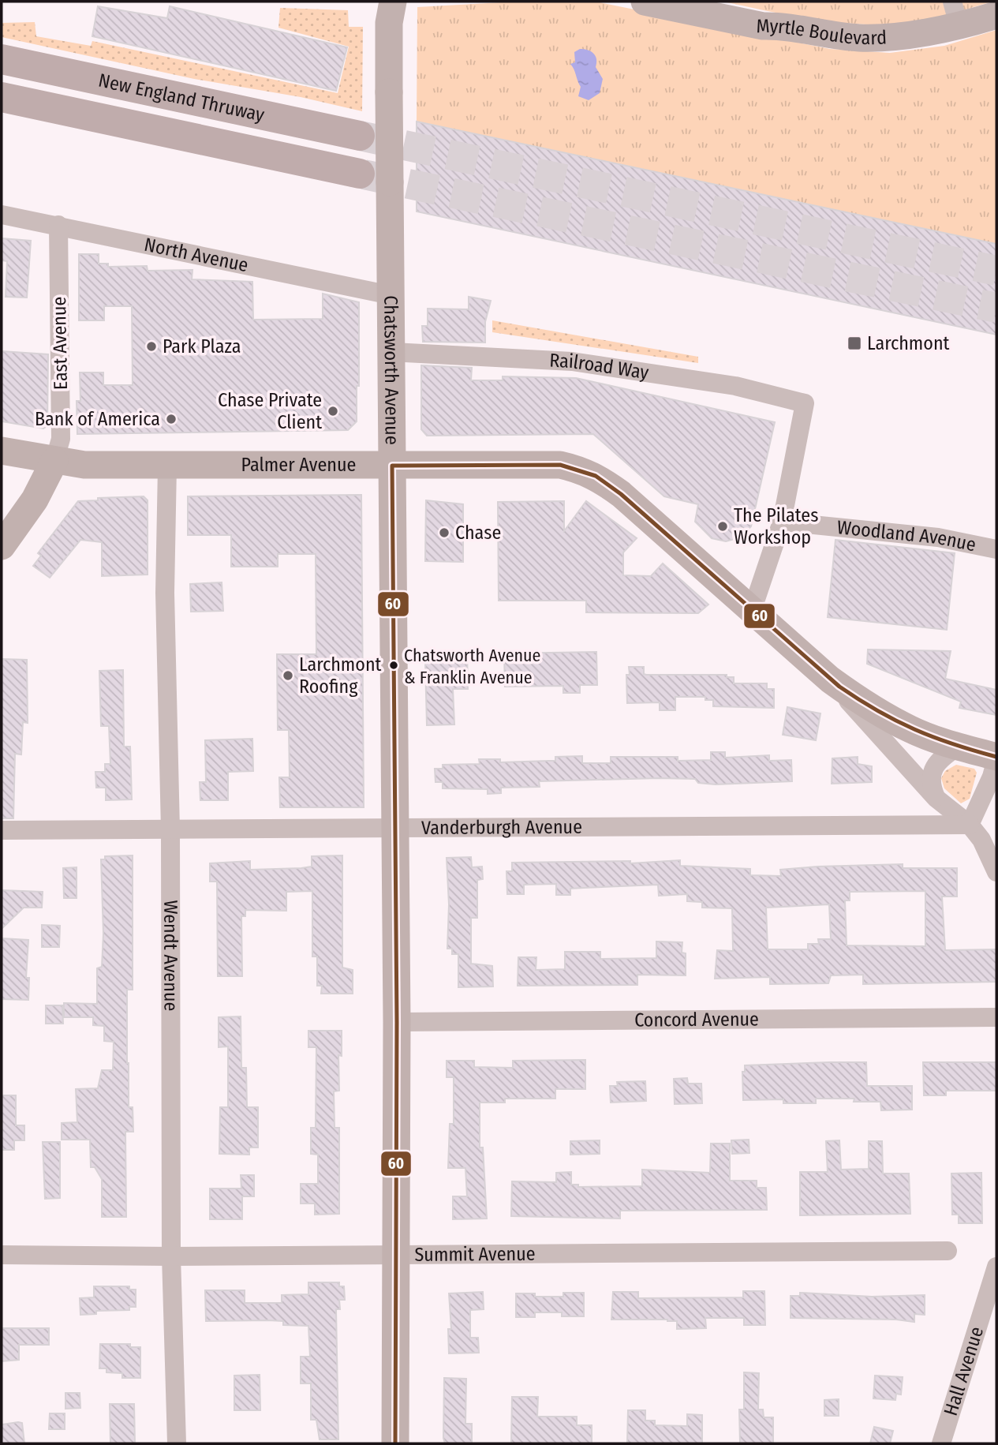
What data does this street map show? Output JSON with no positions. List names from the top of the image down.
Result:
{
  "streets": {
    "highway": ["New England Thruway"],
    "street": [
      "Myrtle Boulevard",
      "North Avenue",
      "East Avenue",
      "Railroad Way",
      "Chatsworth Avenue",
      "Palmer Avenue",
      "Woodland Avenue",
      "Vanderburgh Avenue",
      "Wendt Avenue",
      "Concord Avenue",
      "Summit Avenue",
      "Hall Avenue"
    ]
  },
  "crossings": [
    ["North Avenue", "East Avenue"],
    ["North Avenue", "Chatsworth Avenue"],
    ["East Avenue", "Palmer Avenue"],
    ["Railroad Way", "Chatsworth Avenue"],
    ["Railroad Way", "Woodland Avenue"],
    ["Chatsworth Avenue", "Palmer Avenue"],
    ["Chatsworth Avenue", "Vanderburgh Avenue"],
    ["Chatsworth Avenue", "Concord Avenue"],
    ["Chatsworth Avenue", "Summit Avenue"],
    ["Palmer Avenue", "Wendt Avenue"],
    ["Vanderburgh Avenue", "Wendt Avenue"],
    ["Wendt Avenue", "Summit Avenue"]
  ],
  "places": {
    "transit": ["Larchmont"],
    "other": [
      "Park Plaza",
      "Chase Private Client",
      "Bank of America",
      "The Pilates Workshop",
      "Chase",
      "Chatsworth Avenue & Franklin Avenue",
      "Larchmont Roofing"
    ]
  },
  "lines": ["transit line 60"]
}
